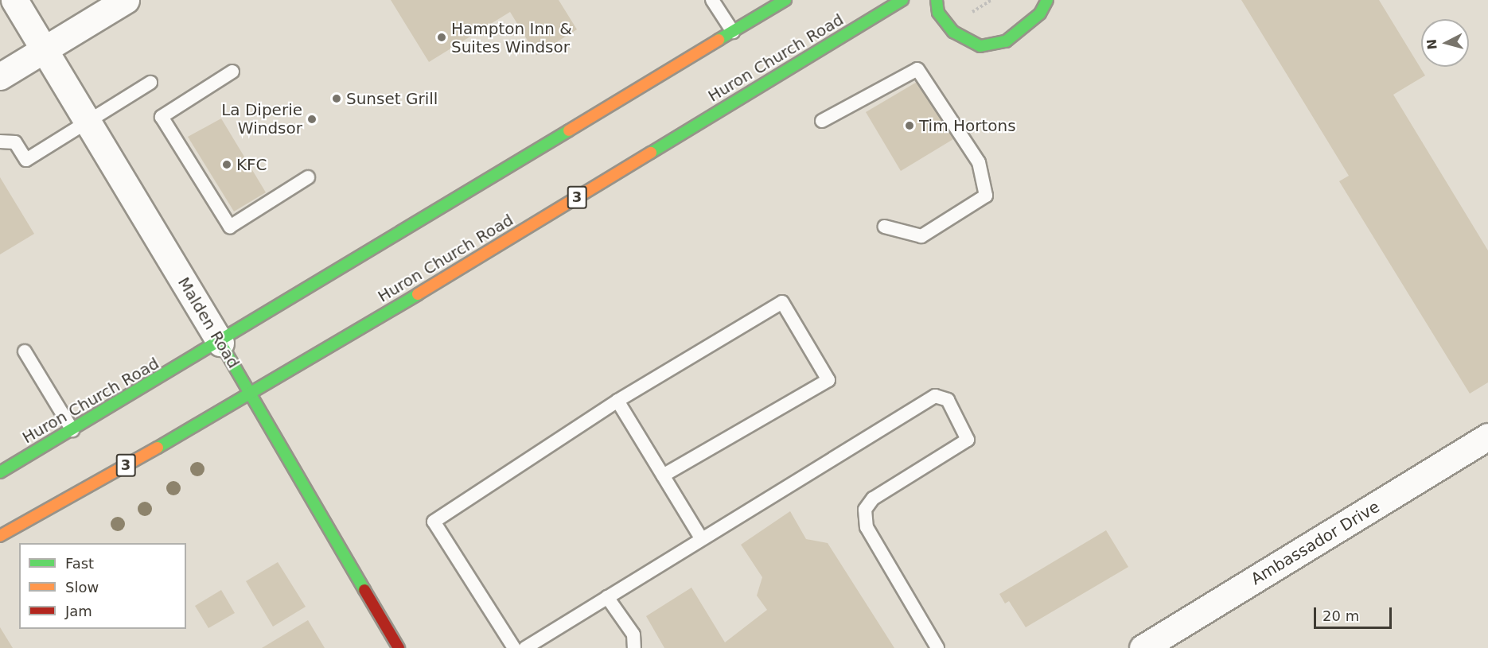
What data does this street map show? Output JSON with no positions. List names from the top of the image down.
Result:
{
  "streets": {
    "main road": ["Huron Church Road", "3", "Malden Road"],
    "street": ["Ambassador Drive"]
  },
  "crossings": [
    ["Huron Church Road", "Malden Road"]
  ],
  "places": [
    "Hampton Inn & Suites Windsor",
    "Sunset Grill",
    "La Diperie Windsor",
    "Tim Hortons",
    "KFC"
  ],
  "legend": ["Fast", "Slow", "Jam"],
  "scale_bar": "20 m",
  "north": "left"
}
